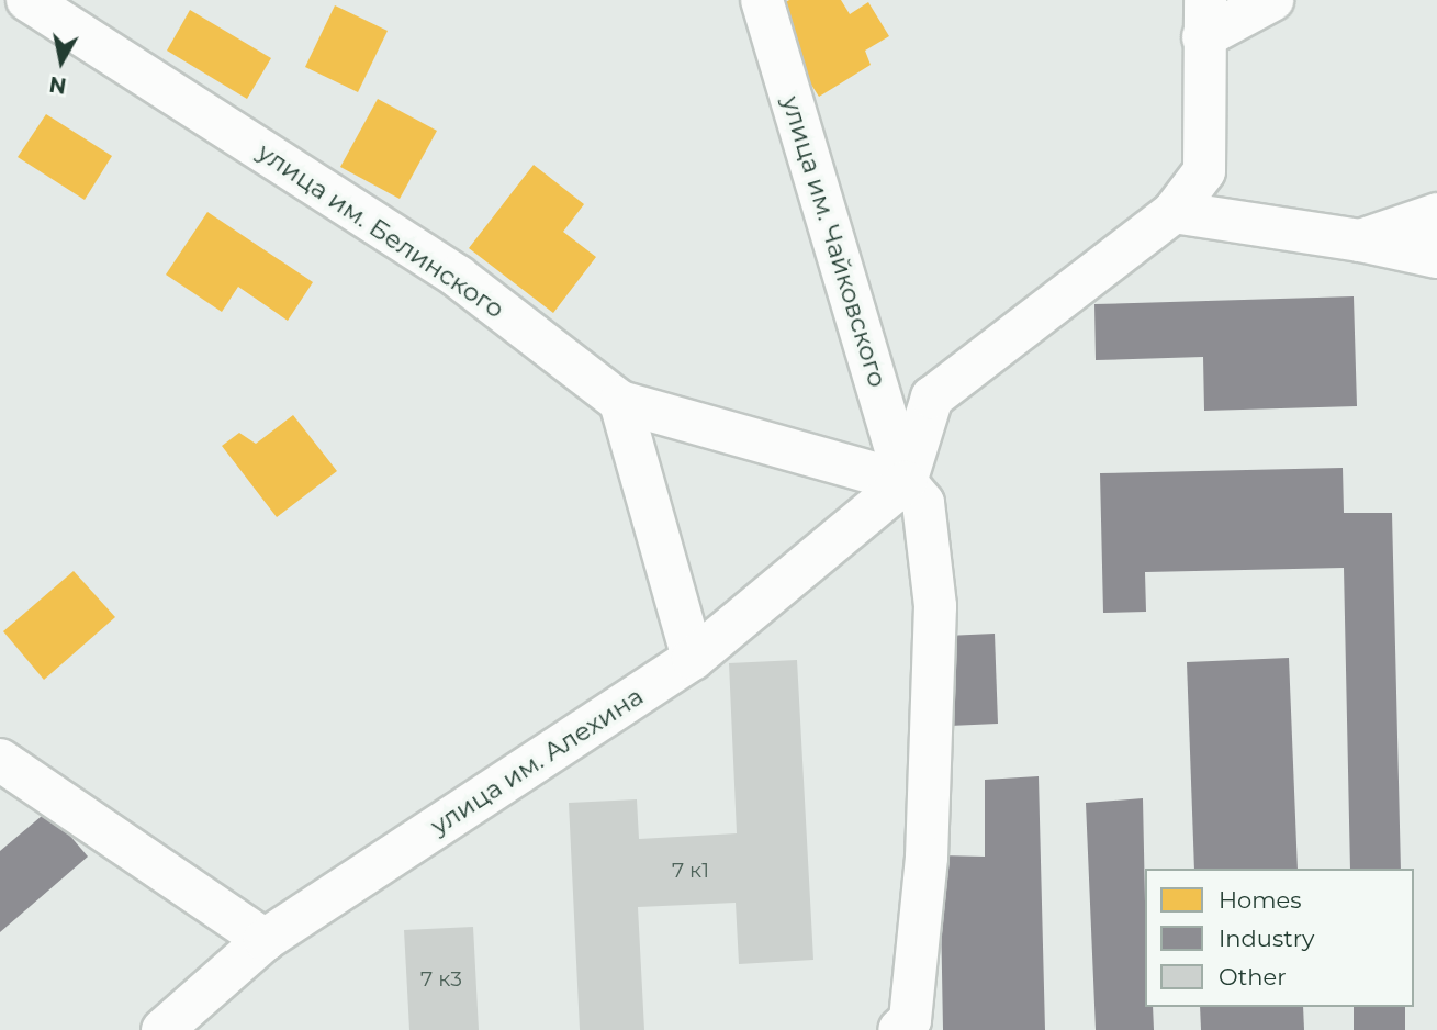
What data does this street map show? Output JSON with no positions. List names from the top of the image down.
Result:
{
  "streets": {
    "street": ["улица им. Белинского", "улица им. Чайковского", "улица им. Алехина"]
  },
  "crossings": [
    ["улица им. Чайковского", "улица им. Алехина"]
  ],
  "house_numbers": ["7 к1", "7 к3"],
  "legend": ["Homes", "Industry", "Other"],
  "north": "bottom"
}
